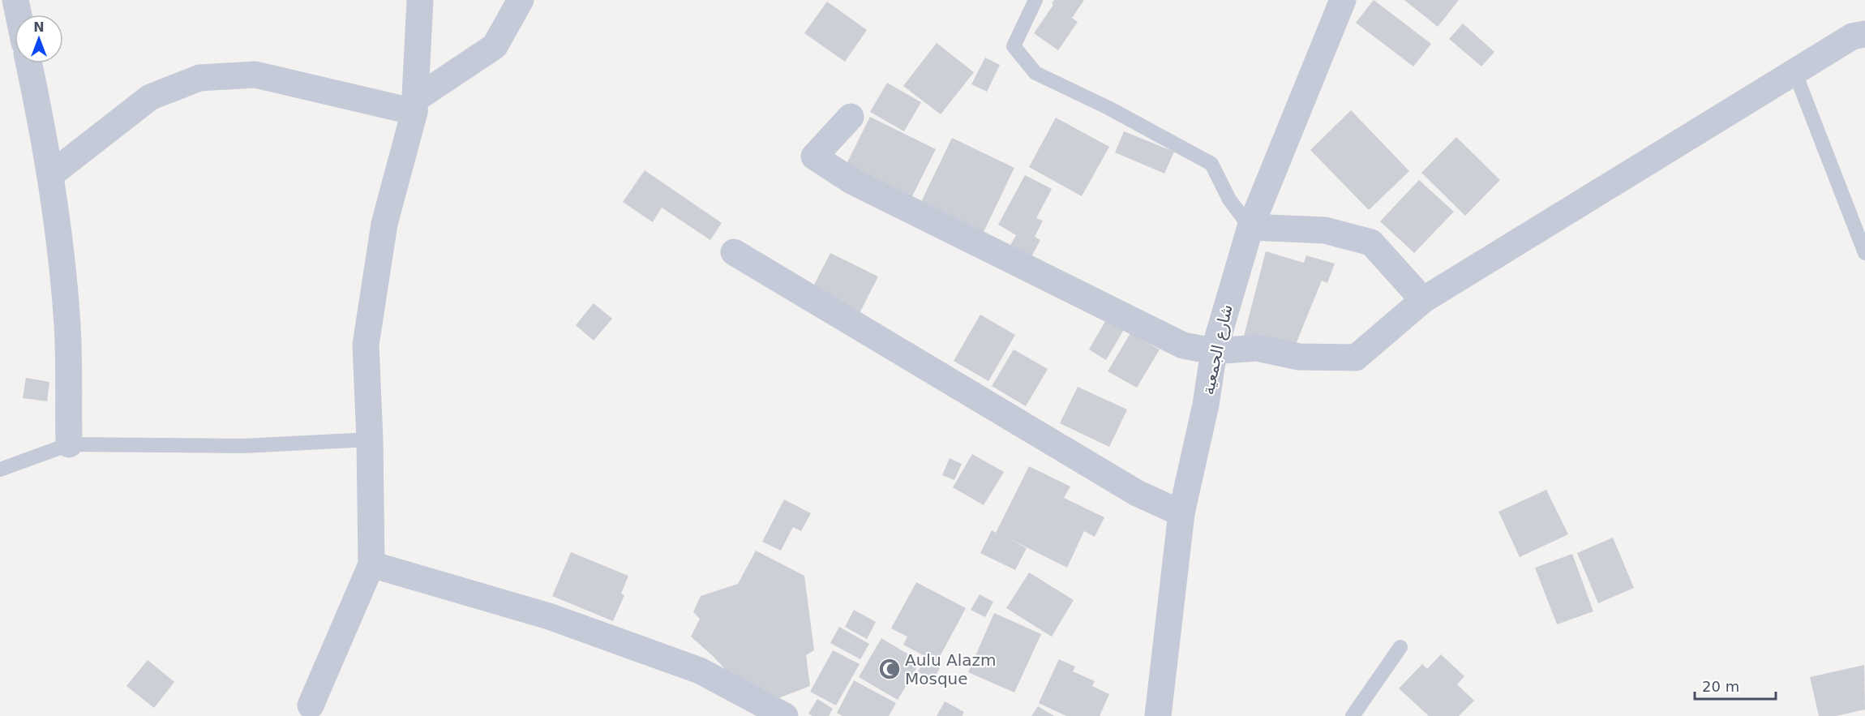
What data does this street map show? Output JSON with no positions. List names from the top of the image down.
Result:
{
  "streets": {
    "street": ["شارع الجمعية"]
  },
  "places": {
    "mosque": ["Aulu Alazm Mosque"]
  },
  "scale_bar": "20 m",
  "north": "top"
}
